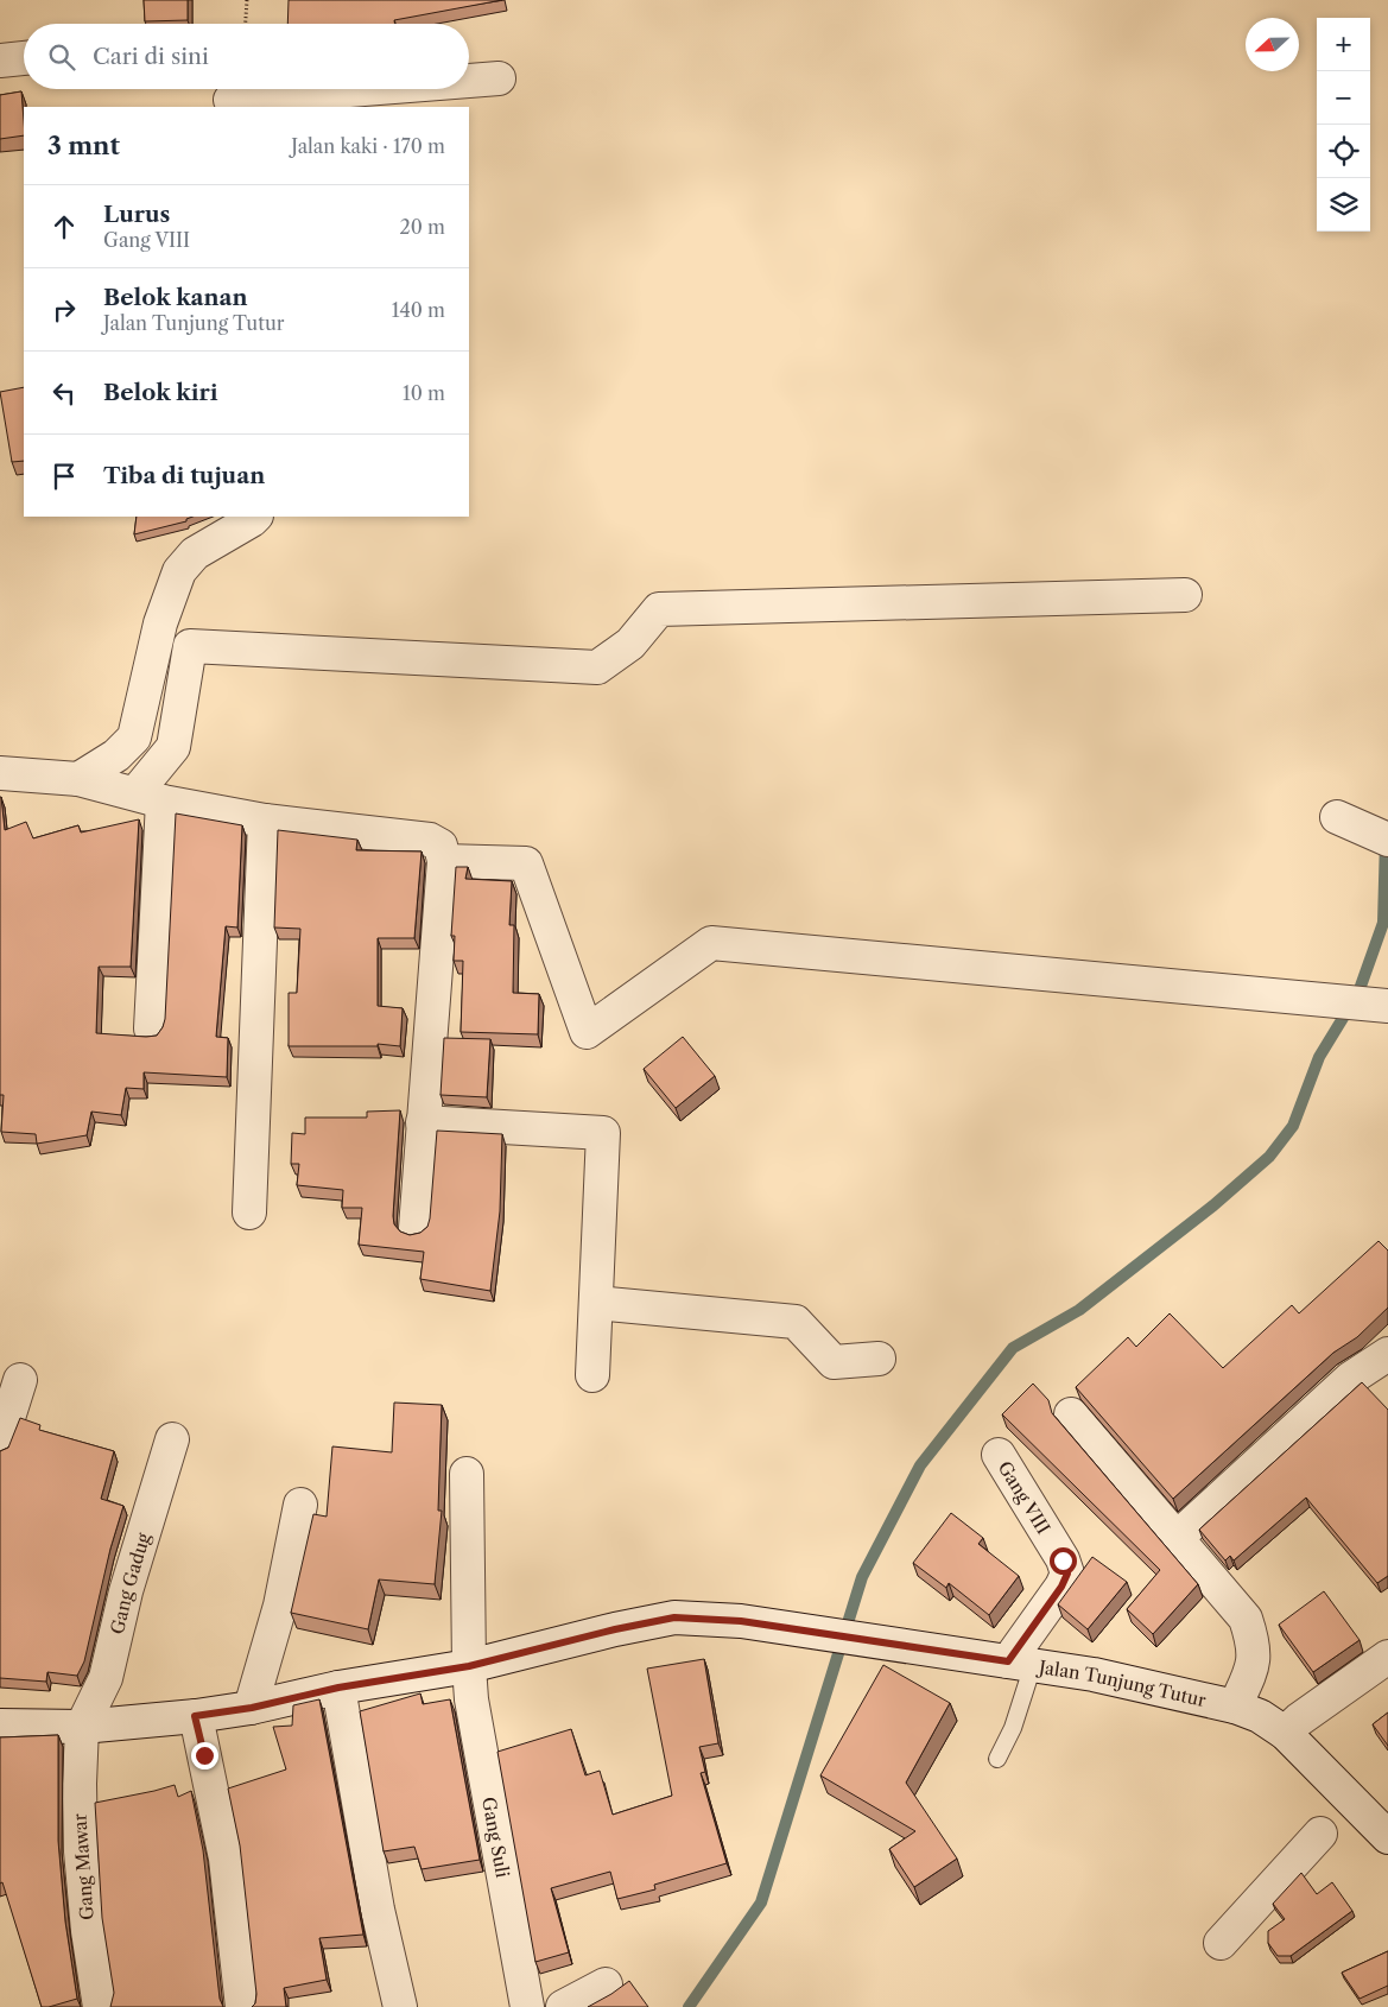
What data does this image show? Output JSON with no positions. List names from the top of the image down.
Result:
{
  "streets": {
    "street": [
      "Gang VIII",
      "Gang Gadug",
      "Jalan Tunjung Tutur",
      "Gang Suli",
      "Gang Mawar"
    ]
  },
  "crossings": [
    ["Gang VIII", "Jalan Tunjung Tutur"],
    ["Gang Gadug", "Jalan Tunjung Tutur"],
    ["Gang Gadug", "Gang Mawar"],
    ["Jalan Tunjung Tutur", "Gang Suli"],
    ["Jalan Tunjung Tutur", "Gang Mawar"]
  ],
  "north": "left",
  "page": {
    "map_buttons": ["+", "−"],
    "search": "Cari di sini",
    "heading": ["3 mnt", "Jalan kaki · 170 m"],
    "list": [
      ["Lurus", "Gang VIII", "20 m"],
      ["Belok kanan", "Jalan Tunjung Tutur", "140 m"],
      ["Belok kiri", "10 m"],
      "Tiba di tujuan"
    ]
  }
}
